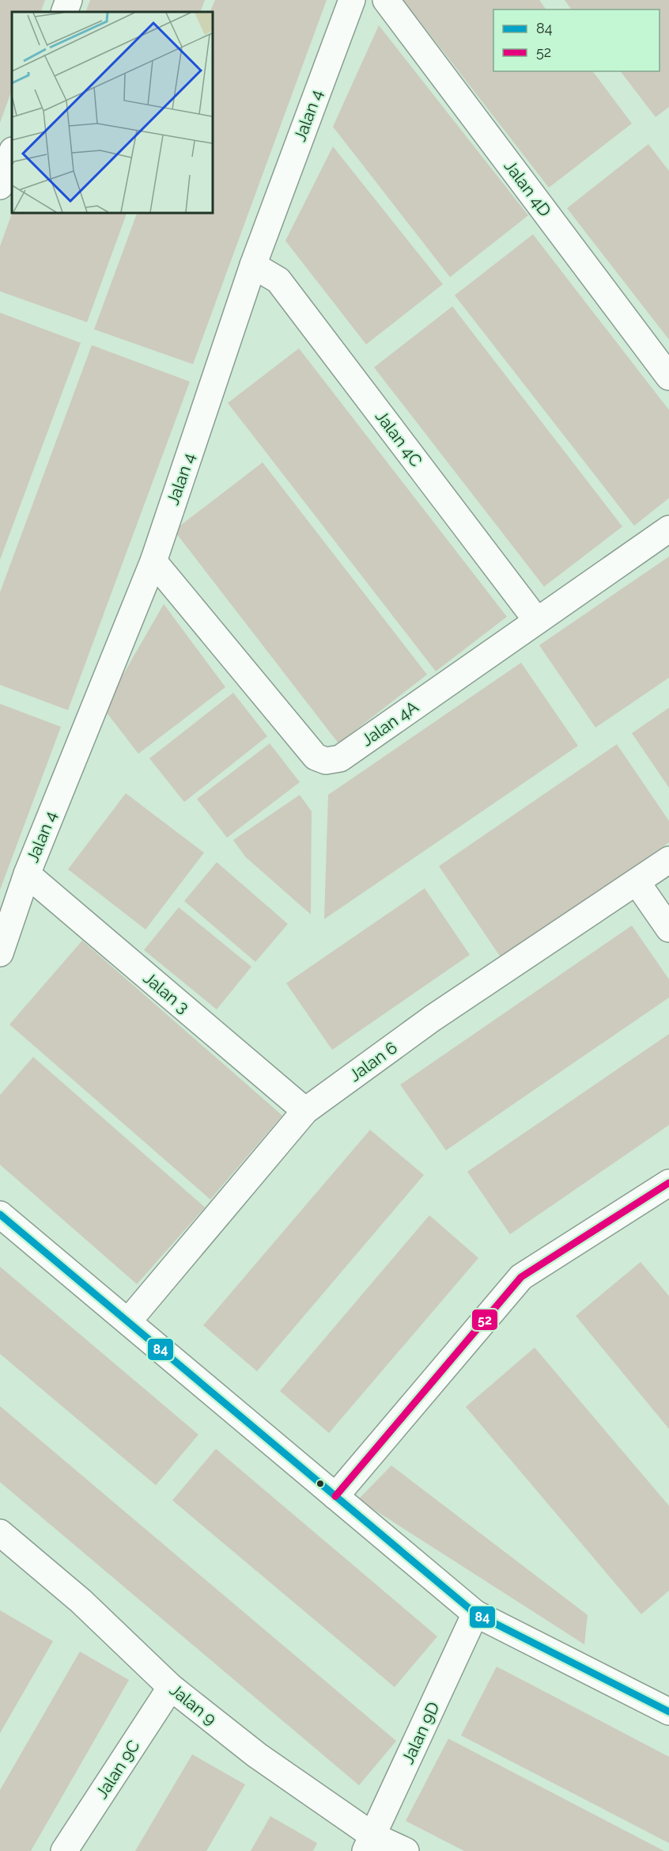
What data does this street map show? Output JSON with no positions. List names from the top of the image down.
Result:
{
  "streets": {
    "street": [
      "Jalan 4",
      "Jalan 4D",
      "Jalan 4C",
      "Jalan 4A",
      "Jalan 3",
      "Jalan 6",
      "Jalan 9",
      "Jalan 9D",
      "Jalan 9C"
    ]
  },
  "crossings": [
    ["Jalan 4", "Jalan 4C"],
    ["Jalan 4", "Jalan 4A"],
    ["Jalan 4", "Jalan 3"],
    ["Jalan 4C", "Jalan 4A"],
    ["Jalan 3", "Jalan 6"],
    ["Jalan 9", "Jalan 9D"],
    ["Jalan 9", "Jalan 9C"]
  ],
  "lines": ["transit line 52", "transit line 84"],
  "legend": ["84", "52"]
}
